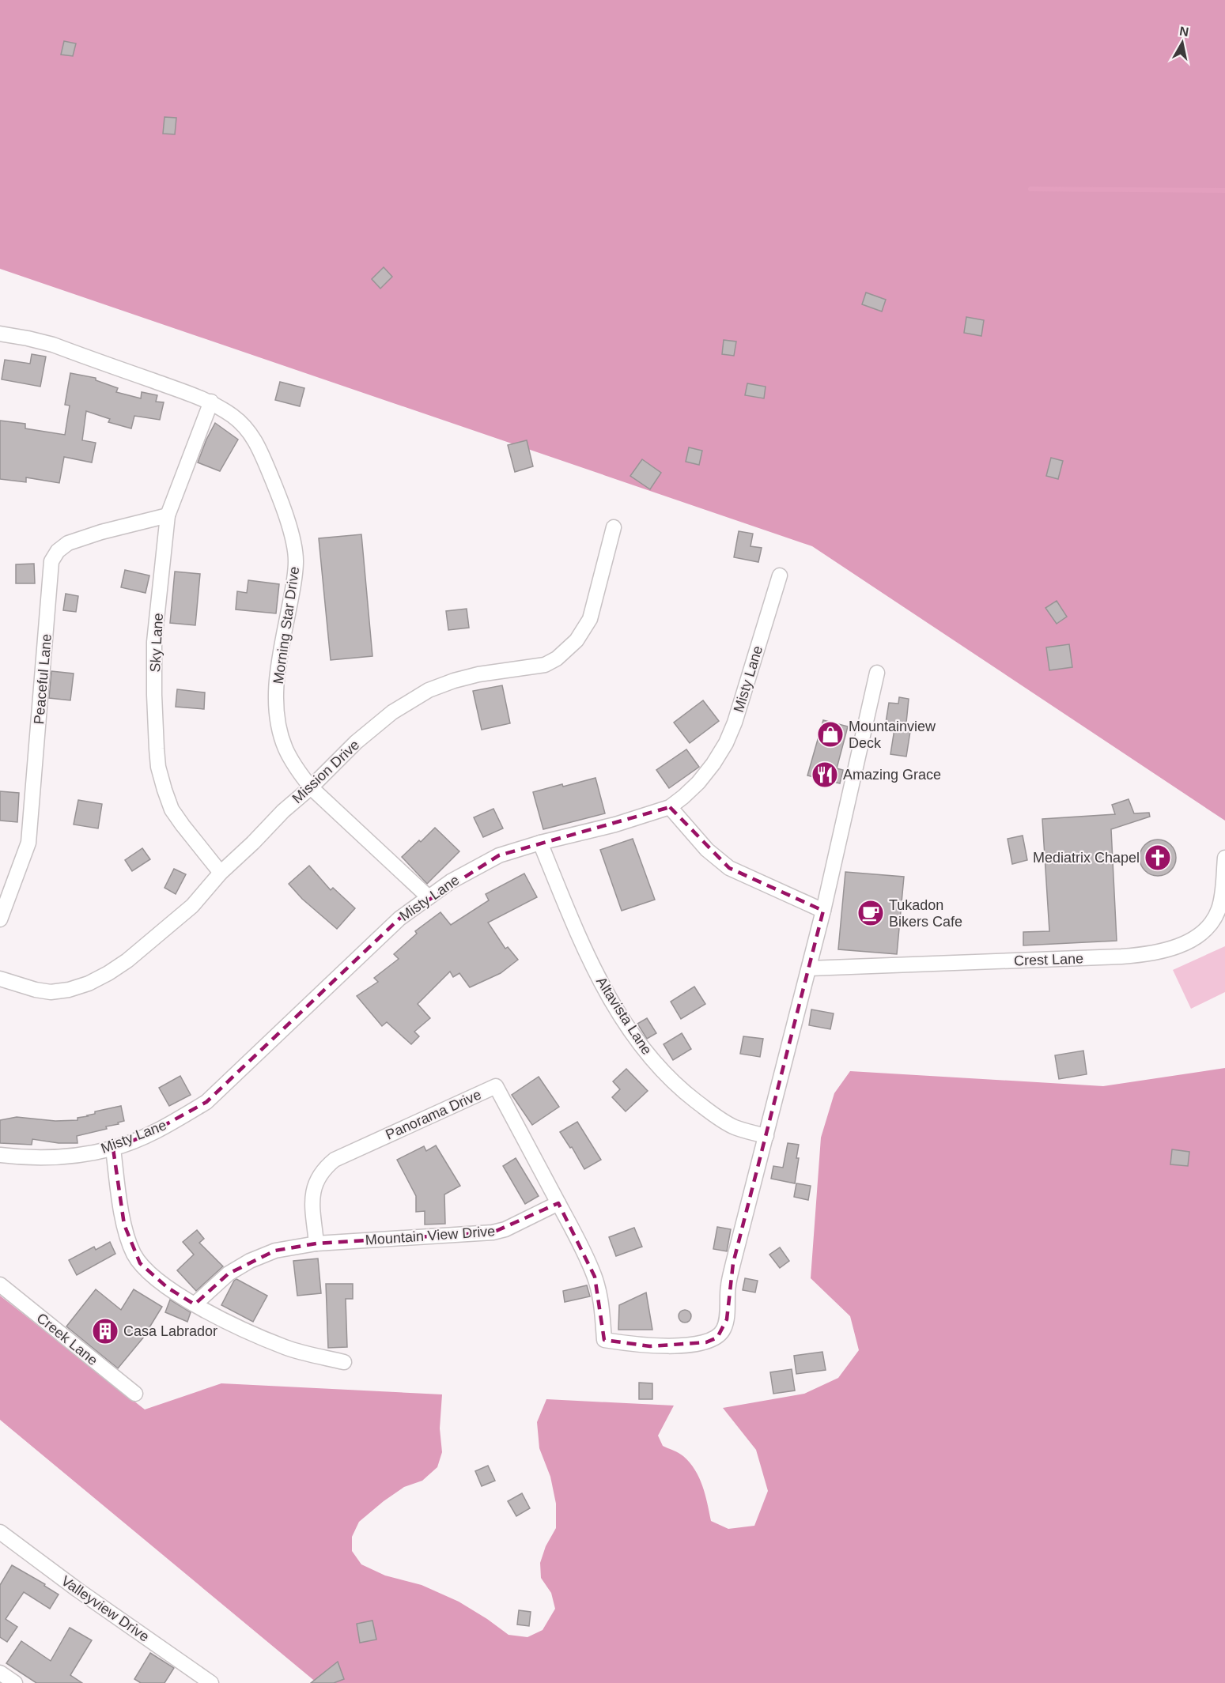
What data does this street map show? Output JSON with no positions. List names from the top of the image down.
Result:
{
  "streets": {
    "street": [
      "Morning Star Drive",
      "Sky Lane",
      "Peaceful Lane",
      "Misty Lane",
      "Mission Drive",
      "Crest Lane",
      "Altavista Lane",
      "Panorama Drive",
      "Mountain View Drive",
      "Creek Lane",
      "Valleyview Drive"
    ]
  },
  "crossings": [
    ["Morning Star Drive", "Sky Lane"],
    ["Morning Star Drive", "Misty Lane"],
    ["Morning Star Drive", "Mission Drive"],
    ["Sky Lane", "Peaceful Lane"],
    ["Sky Lane", "Mission Drive"],
    ["Misty Lane", "Altavista Lane"],
    ["Panorama Drive", "Mountain View Drive"]
  ],
  "places": {
    "shop": ["Mountainview Deck"],
    "restaurant": ["Amazing Grace"],
    "church": ["Mediatrix Chapel"],
    "cafe": ["Tukadon Bikers Cafe"],
    "building": ["Casa Labrador"]
  },
  "north": "top"
}
